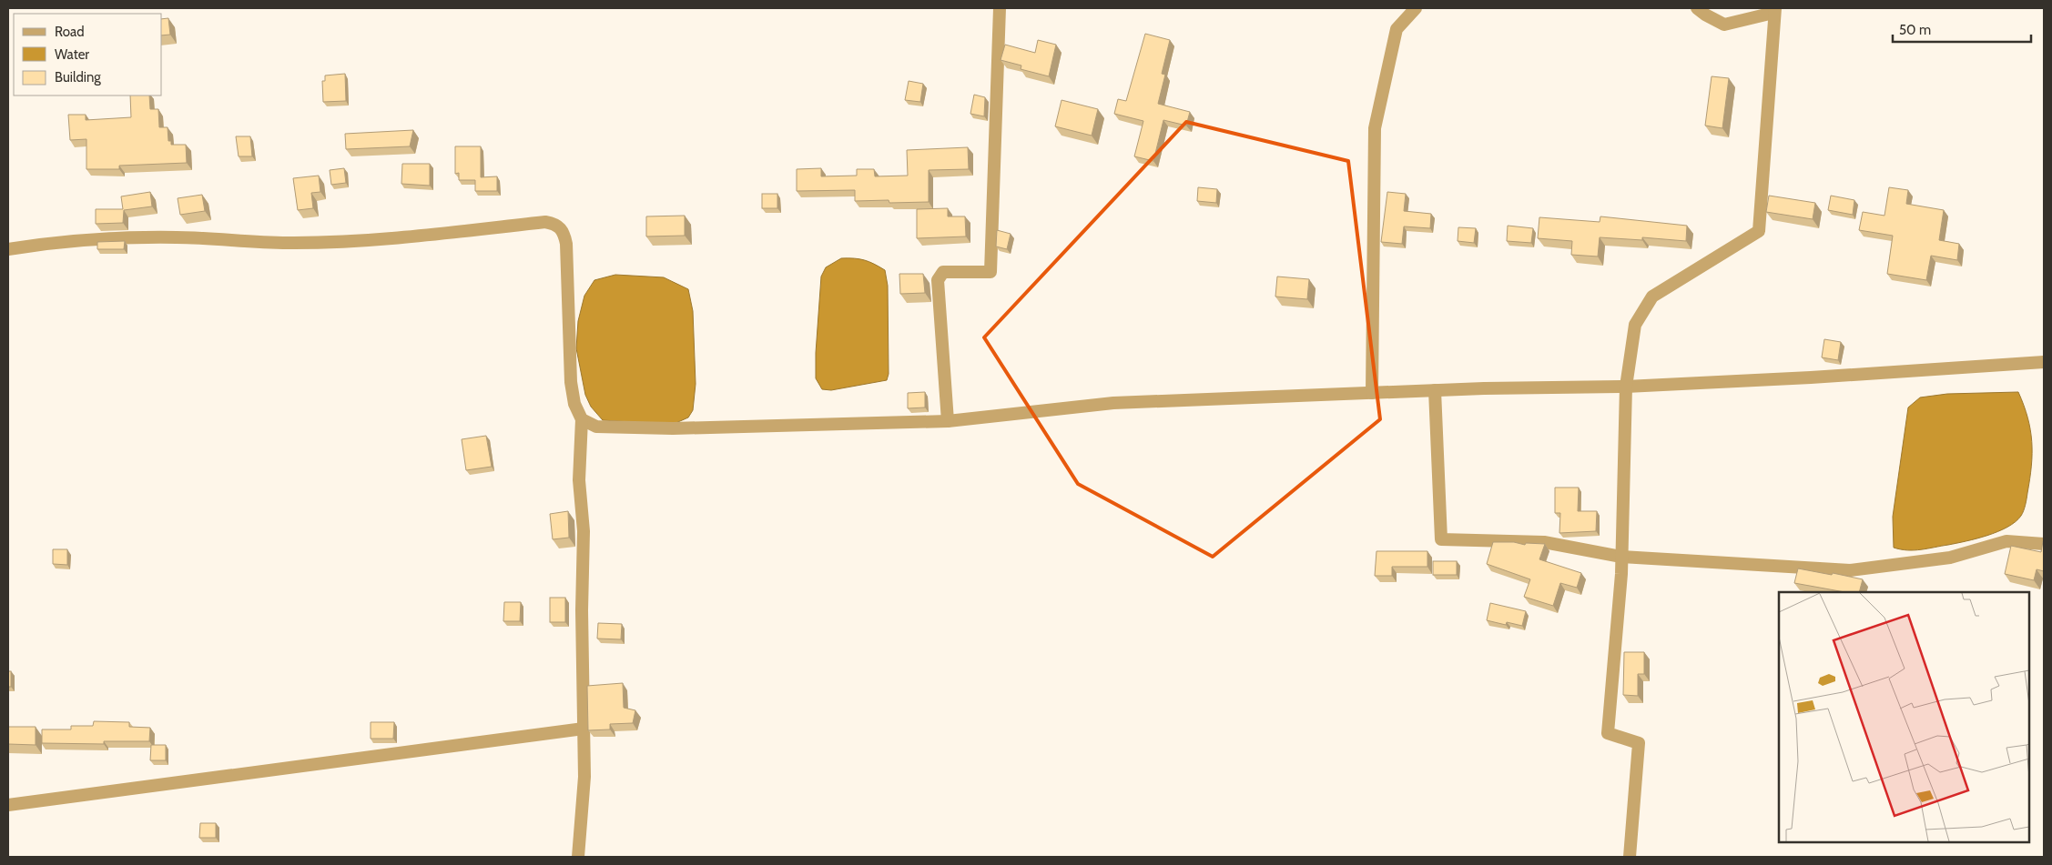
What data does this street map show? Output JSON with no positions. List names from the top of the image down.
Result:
{
  "legend": ["Road", "Water", "Building"],
  "scale_bar": "50 m"
}
